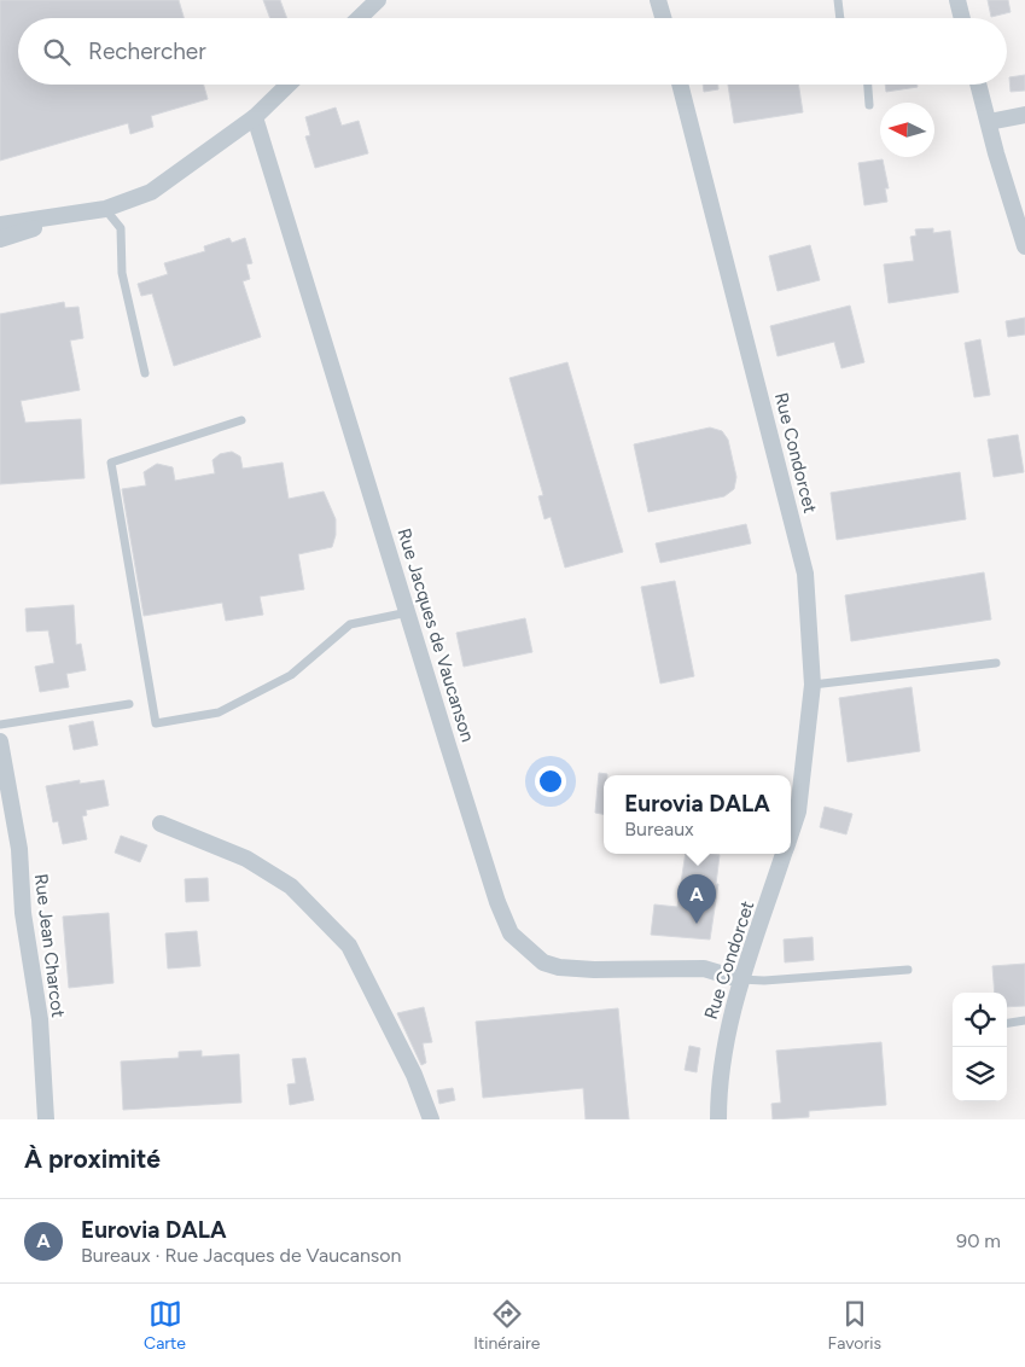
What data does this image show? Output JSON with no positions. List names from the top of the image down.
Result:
{
  "streets": {
    "street": ["Rue Condorcet", "Rue Jacques de Vaucanson", "Rue Jean Charcot"]
  },
  "crossings": [
    ["Rue Condorcet", "Rue Jacques de Vaucanson"]
  ],
  "north": "left",
  "page": {
    "search": "Rechercher",
    "popup": ["Eurovia DALA", "Bureaux"],
    "pins": "A",
    "heading": "À proximité",
    "list": [
      {
        "mark": "A",
        "name": "Eurovia DALA",
        "note": "Bureaux · Rue Jacques de Vaucanson",
        "value": "90 m"
      }
    ],
    "nav": ["Carte", "Itinéraire", "Favoris"]
  }
}
